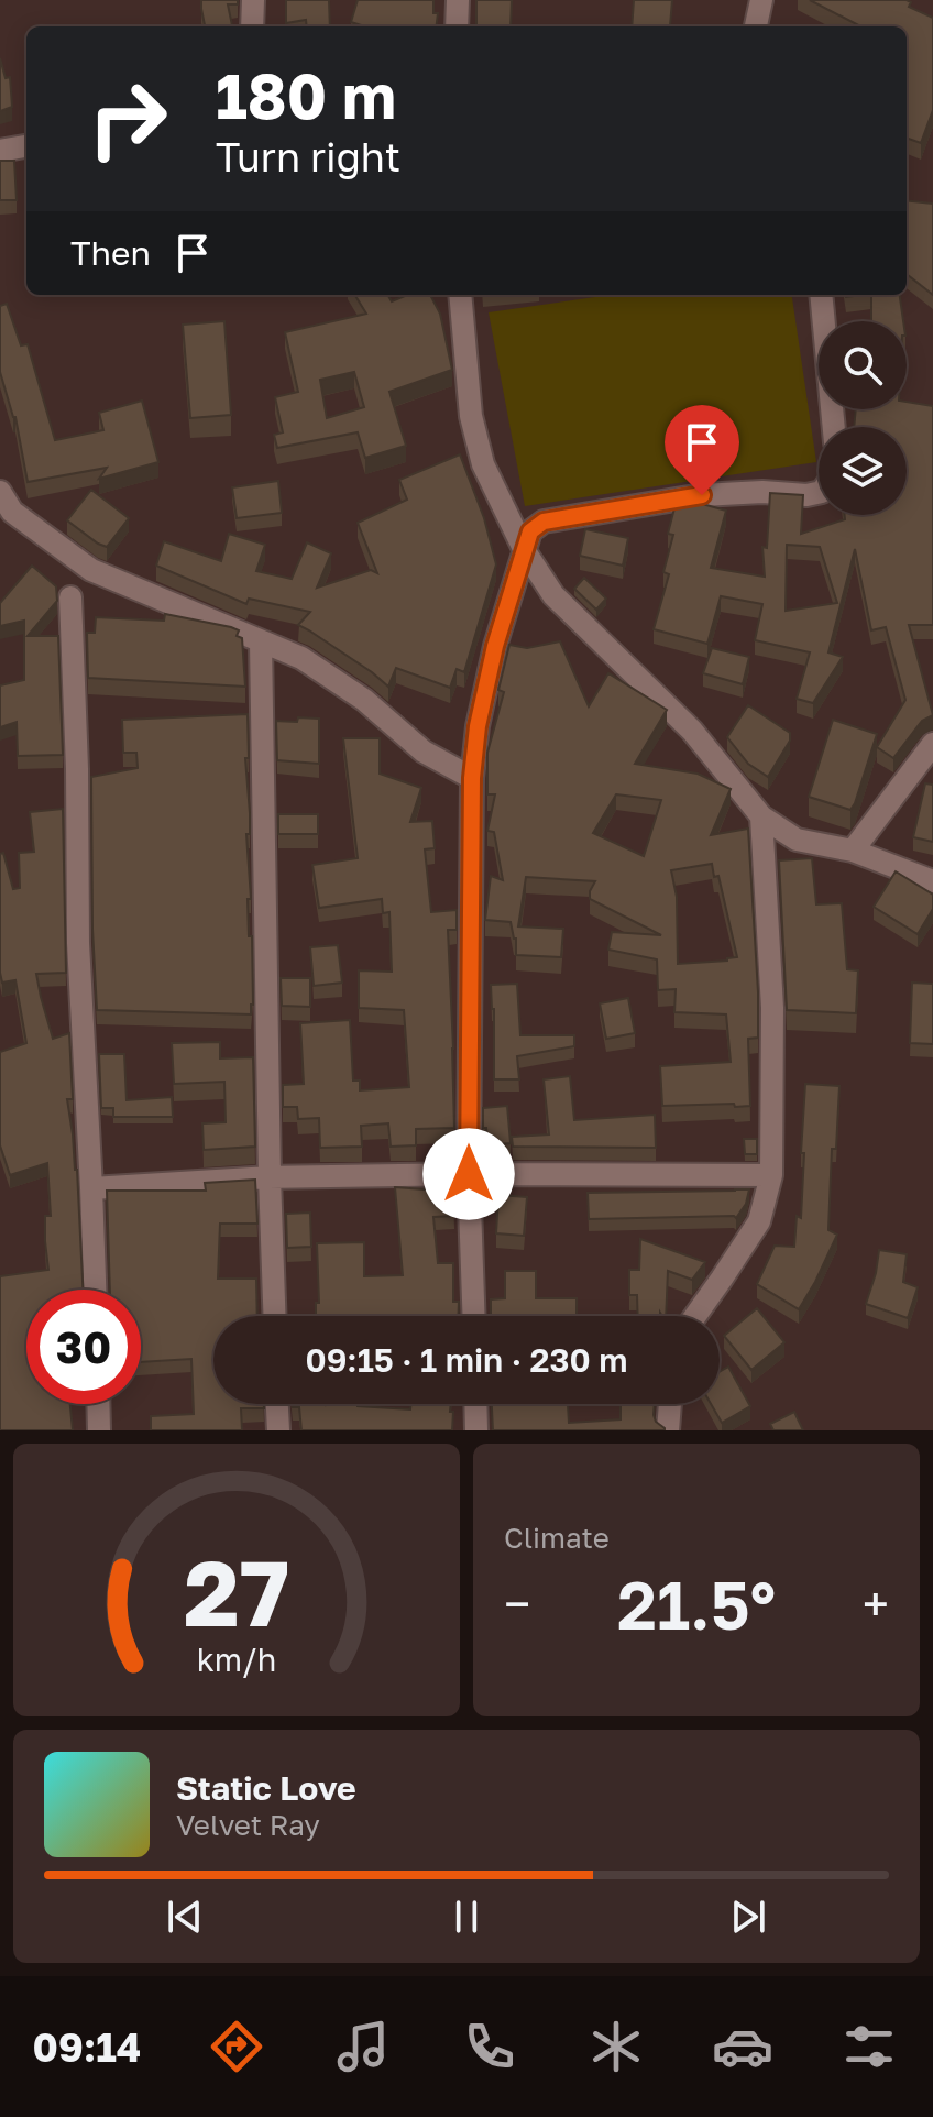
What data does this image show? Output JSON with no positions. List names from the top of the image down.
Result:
{
  "page": {
    "turn": ["180 m", "Turn right"],
    "then": "Then",
    "limit": "30",
    "trip": "09:15 · 1 min · 230 m",
    "tile": "Climate",
    "heat": ["−", "21.5°", "+"],
    "song": ["Static Love", "Velvet Ray"],
    "tabs": "09:14",
    "gauge": ["27", "km/h"]
  }
}
